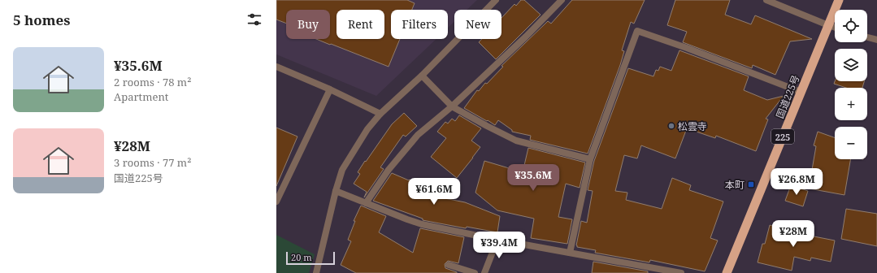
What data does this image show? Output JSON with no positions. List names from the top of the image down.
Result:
{
  "streets": {
    "highway": ["国道225号", "225"]
  },
  "places": {
    "other": ["松雲寺"],
    "transit": ["本町"]
  },
  "scale_bar": "20 m",
  "page": {
    "heading": "5 homes",
    "map_buttons": ["+", "−"],
    "chip": [
      "Buy",
      "Rent",
      "Filters",
      "New"
    ],
    "list": [
      {
        "name": "¥35.6M",
        "note": "2 rooms · 78 m² · Apartment"
      },
      {
        "name": "¥28M",
        "note": "3 rooms · 77 m² · 国道225号"
      }
    ],
    "price": [
      "¥35.6M",
      "¥26.8M",
      "¥61.6M",
      "¥28M",
      "¥39.4M"
    ],
    "scale": "20 m"
  }
}
